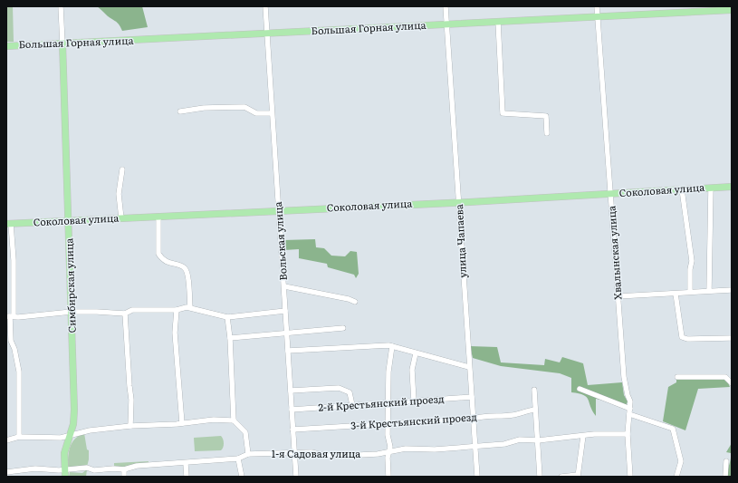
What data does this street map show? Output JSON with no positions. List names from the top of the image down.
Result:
{
  "streets": {
    "main road": ["Большая Горная улица", "Соколовая улица", "Симбирская улица"],
    "street": [
      "Вольская улица",
      "улица Чапаева",
      "Хвалынская улица",
      "2-й Крестьянский проезд",
      "3-й Крестьянский проезд",
      "1-я Садовая улица"
    ]
  },
  "crossings": [
    ["Большая Горная улица", "Вольская улица"],
    ["Большая Горная улица", "улица Чапаева"],
    ["Большая Горная улица", "Хвалынская улица"],
    ["Большая Горная улица", "Симбирская улица"],
    ["Соколовая улица", "Вольская улица"],
    ["Соколовая улица", "улица Чапаева"],
    ["Соколовая улица", "Хвалынская улица"],
    ["Соколовая улица", "Симбирская улица"],
    ["Вольская улица", "2-й Крестьянский проезд"],
    ["Вольская улица", "3-й Крестьянский проезд"],
    ["Вольская улица", "1-я Садовая улица"],
    ["улица Чапаева", "2-й Крестьянский проезд"],
    ["улица Чапаева", "3-й Крестьянский проезд"],
    ["улица Чапаева", "1-я Садовая улица"],
    ["Хвалынская улица", "1-я Садовая улица"],
    ["Симбирская улица", "1-я Садовая улица"]
  ]
}
